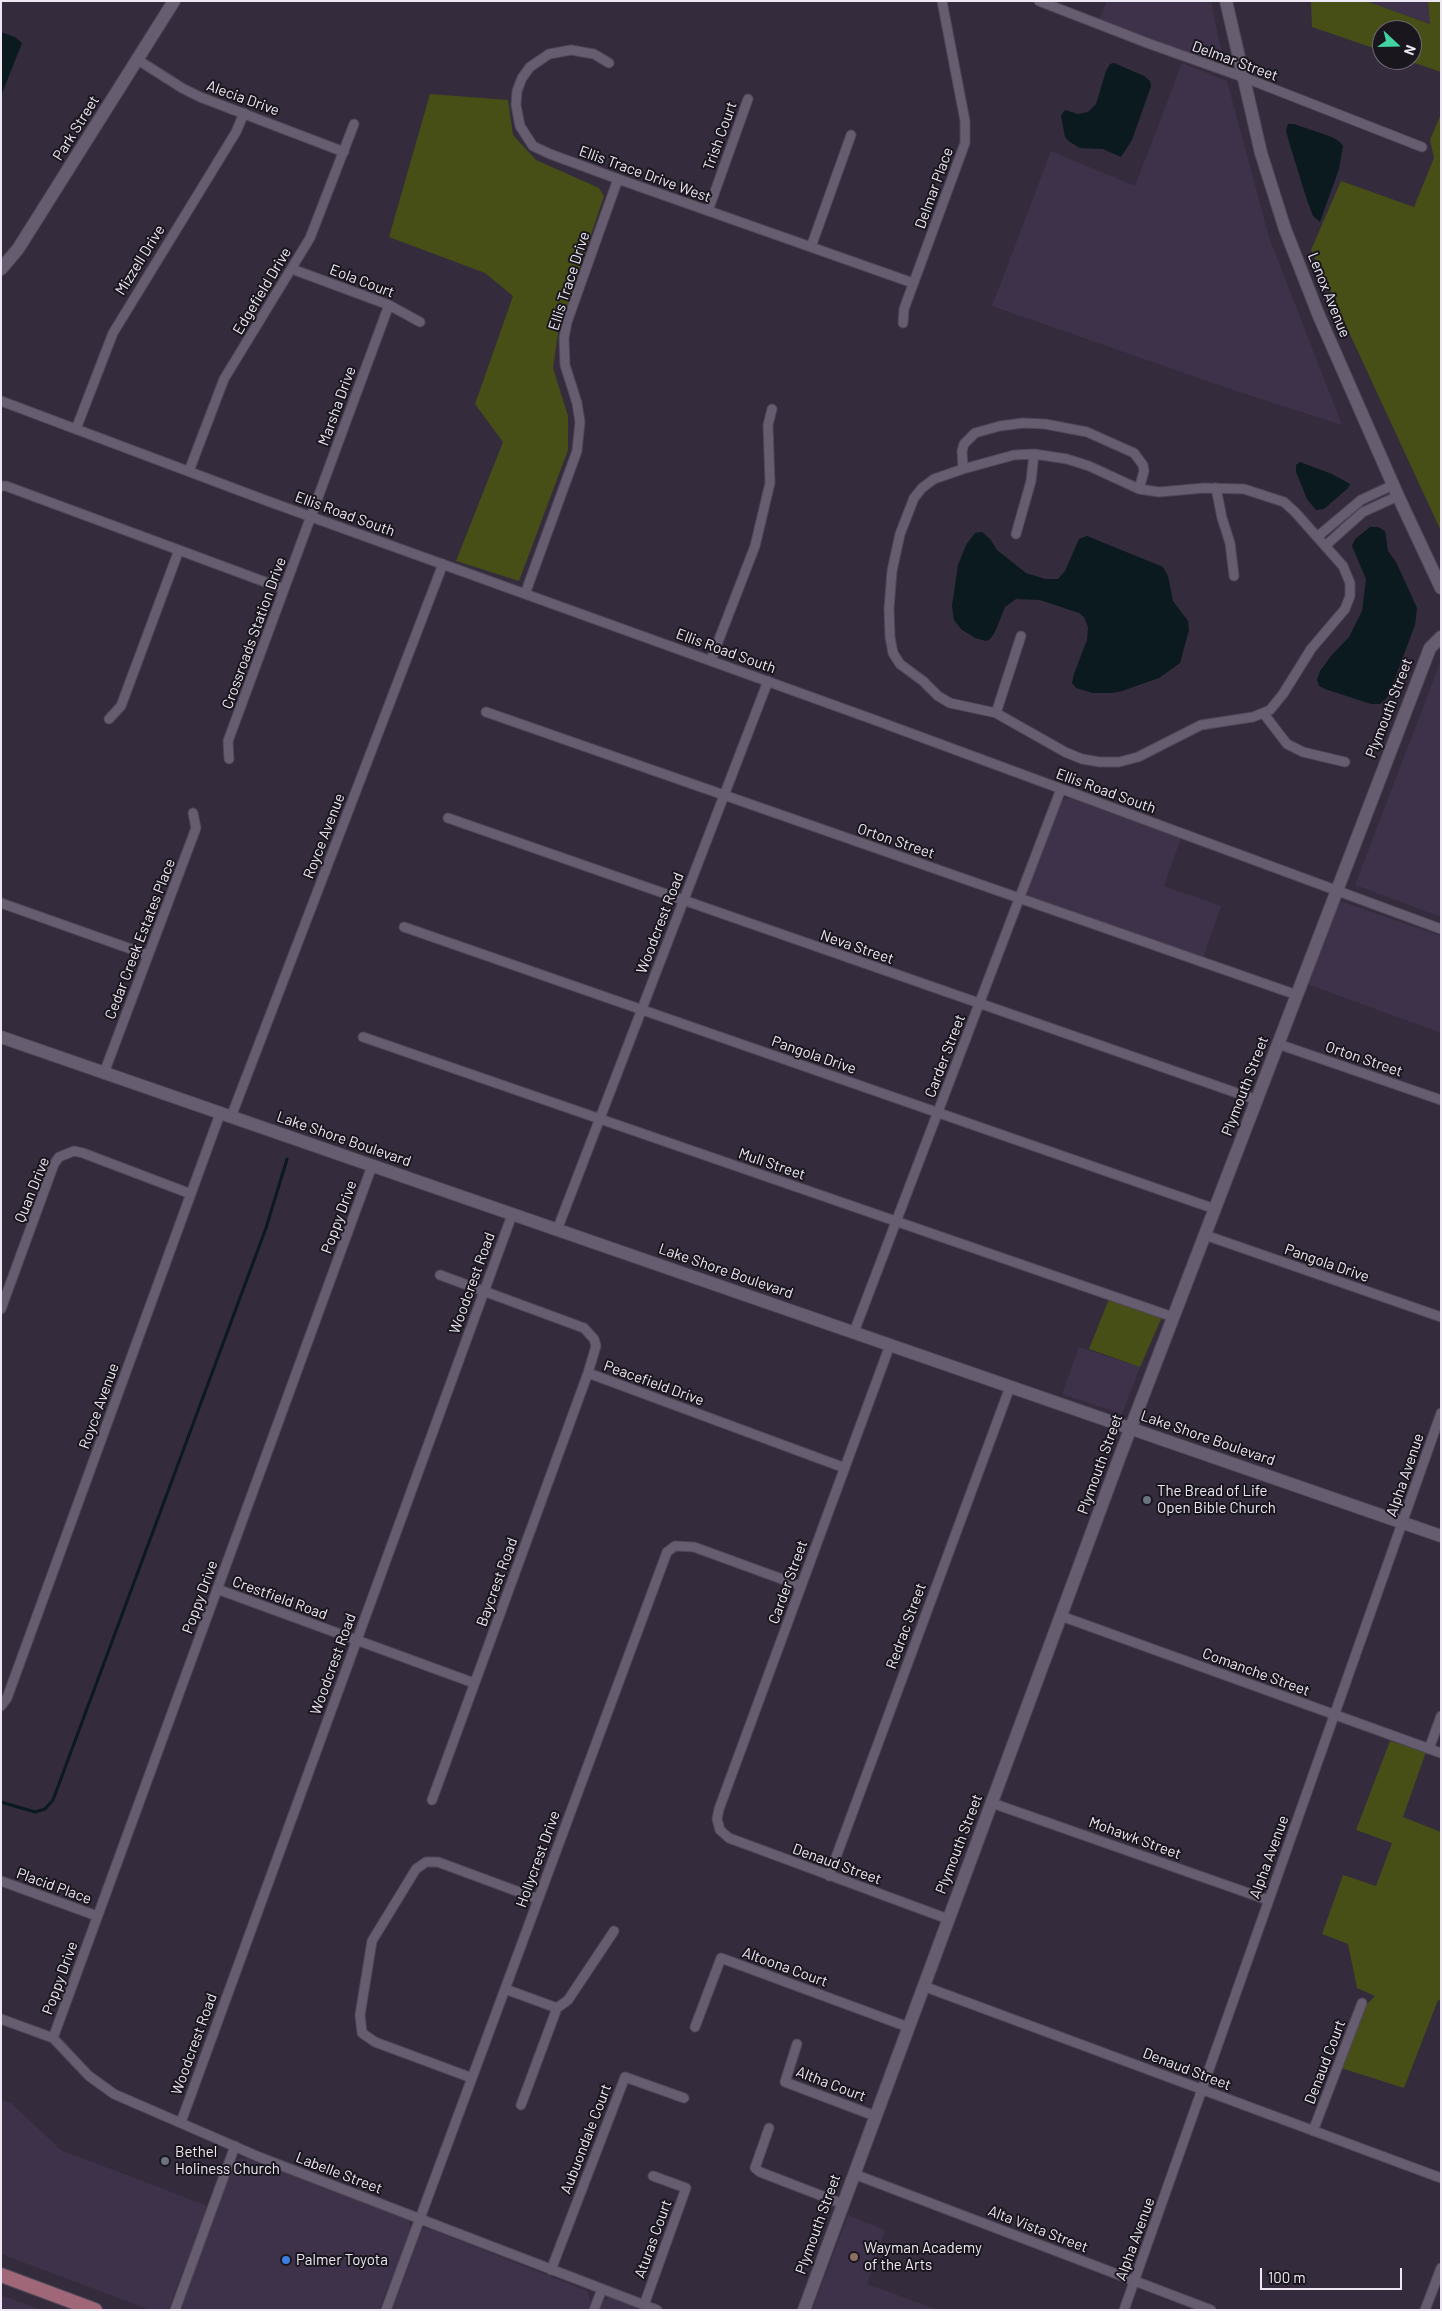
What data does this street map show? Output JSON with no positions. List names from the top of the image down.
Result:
{
  "streets": {
    "street": [
      "Delmar Street",
      "Alecia Drive",
      "Park Street",
      "Trish Court",
      "Ellis Trace Drive West",
      "Delmar Place",
      "Mizzell Drive",
      "Eola Court",
      "Ellis Trace Drive",
      "Edgefield Drive",
      "Lenox Avenue",
      "Marsha Drive",
      "Ellis Road South",
      "Crossroads Station Drive",
      "Plymouth Street",
      "Royce Avenue",
      "Orton Street",
      "Woodcrest Road",
      "Cedar Creek Estates Place",
      "Neva Street",
      "Pangola Drive",
      "Carder Street",
      "Lake Shore Boulevard",
      "Mull Street",
      "Quan Drive",
      "Poppy Drive",
      "Peacefield Drive",
      "Alpha Avenue",
      "Baycrest Road",
      "Crestfield Road",
      "Redrac Street",
      "Comanche Street",
      "Mohawk Street",
      "Hollycrest Drive",
      "Denaud Street",
      "Placid Place",
      "Altoona Court",
      "Denaud Court",
      "Altha Court",
      "Aubuondale Court",
      "Labelle Street",
      "Alta Vista Street",
      "Aturas Court"
    ]
  },
  "crossings": [
    ["Delmar Street", "Lenox Avenue"],
    ["Alecia Drive", "Park Street"],
    ["Alecia Drive", "Mizzell Drive"],
    ["Alecia Drive", "Edgefield Drive"],
    ["Trish Court", "Ellis Trace Drive West"],
    ["Ellis Trace Drive West", "Delmar Place"],
    ["Ellis Trace Drive West", "Ellis Trace Drive"],
    ["Mizzell Drive", "Ellis Road South"],
    ["Eola Court", "Edgefield Drive"],
    ["Eola Court", "Marsha Drive"],
    ["Ellis Trace Drive", "Ellis Road South"],
    ["Edgefield Drive", "Ellis Road South"],
    ["Marsha Drive", "Ellis Road South"],
    ["Marsha Drive", "Crossroads Station Drive"],
    ["Ellis Road South", "Crossroads Station Drive"],
    ["Ellis Road South", "Plymouth Street"],
    ["Ellis Road South", "Royce Avenue"],
    ["Ellis Road South", "Woodcrest Road"],
    ["Ellis Road South", "Carder Street"],
    ["Plymouth Street", "Orton Street"],
    ["Plymouth Street", "Neva Street"],
    ["Plymouth Street", "Pangola Drive"],
    ["Plymouth Street", "Lake Shore Boulevard"],
    ["Plymouth Street", "Mull Street"],
    ["Plymouth Street", "Comanche Street"],
    ["Plymouth Street", "Mohawk Street"],
    ["Plymouth Street", "Denaud Street"],
    ["Plymouth Street", "Altoona Court"],
    ["Plymouth Street", "Altha Court"],
    ["Plymouth Street", "Alta Vista Street"],
    ["Royce Avenue", "Lake Shore Boulevard"],
    ["Royce Avenue", "Quan Drive"],
    ["Orton Street", "Woodcrest Road"],
    ["Orton Street", "Carder Street"],
    ["Woodcrest Road", "Neva Street"],
    ["Woodcrest Road", "Pangola Drive"],
    ["Woodcrest Road", "Lake Shore Boulevard"],
    ["Woodcrest Road", "Mull Street"],
    ["Woodcrest Road", "Peacefield Drive"],
    ["Woodcrest Road", "Crestfield Road"],
    ["Woodcrest Road", "Labelle Street"],
    ["Cedar Creek Estates Place", "Lake Shore Boulevard"],
    ["Neva Street", "Carder Street"],
    ["Pangola Drive", "Carder Street"],
    ["Carder Street", "Lake Shore Boulevard"],
    ["Carder Street", "Mull Street"],
    ["Carder Street", "Peacefield Drive"],
    ["Carder Street", "Hollycrest Drive"],
    ["Carder Street", "Denaud Street"],
    ["Lake Shore Boulevard", "Poppy Drive"],
    ["Lake Shore Boulevard", "Alpha Avenue"],
    ["Lake Shore Boulevard", "Redrac Street"],
    ["Poppy Drive", "Crestfield Road"],
    ["Poppy Drive", "Placid Place"],
    ["Poppy Drive", "Labelle Street"],
    ["Peacefield Drive", "Baycrest Road"],
    ["Alpha Avenue", "Comanche Street"],
    ["Alpha Avenue", "Mohawk Street"],
    ["Alpha Avenue", "Denaud Street"],
    ["Alpha Avenue", "Alta Vista Street"],
    ["Baycrest Road", "Crestfield Road"],
    ["Redrac Street", "Denaud Street"],
    ["Hollycrest Drive", "Labelle Street"],
    ["Denaud Street", "Denaud Court"],
    ["Aubuondale Court", "Labelle Street"],
    ["Labelle Street", "Aturas Court"]
  ],
  "places": [
    "The Bread of Life Open Bible Church",
    "Bethel Holiness Church",
    "Wayman Academy of the Arts",
    "Palmer Toyota"
  ],
  "scale_bar": "100 m",
  "north": "right"
}
